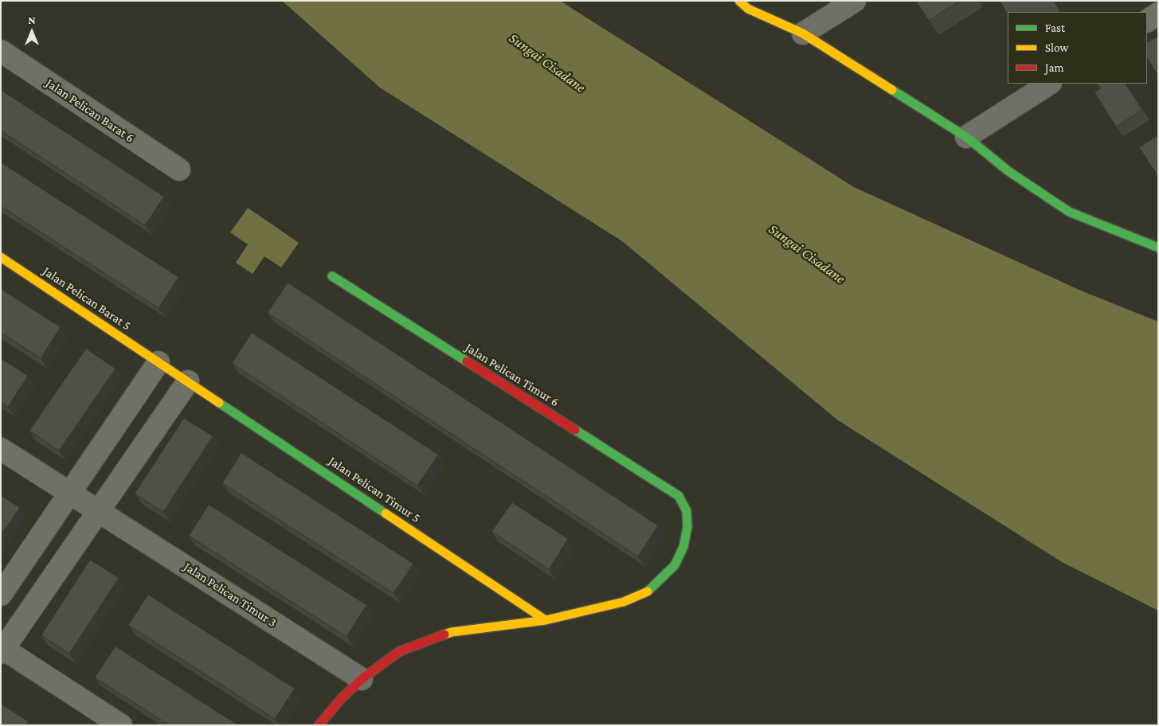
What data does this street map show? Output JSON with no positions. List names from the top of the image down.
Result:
{
  "streets": {
    "street": [
      "Jalan Pelican Barat 6",
      "Jalan Pelican Barat 5",
      "Jalan Pelican Timur 6",
      "Jalan Pelican Timur 5",
      "Jalan Pelican Timur 3"
    ]
  },
  "crossings": [
    ["Jalan Pelican Barat 5", "Jalan Pelican Timur 5"],
    ["Jalan Pelican Timur 6", "Jalan Pelican Timur 5"]
  ],
  "water": ["Sungai Cisadane"],
  "legend": ["Fast", "Slow", "Jam"],
  "north": "top"
}
